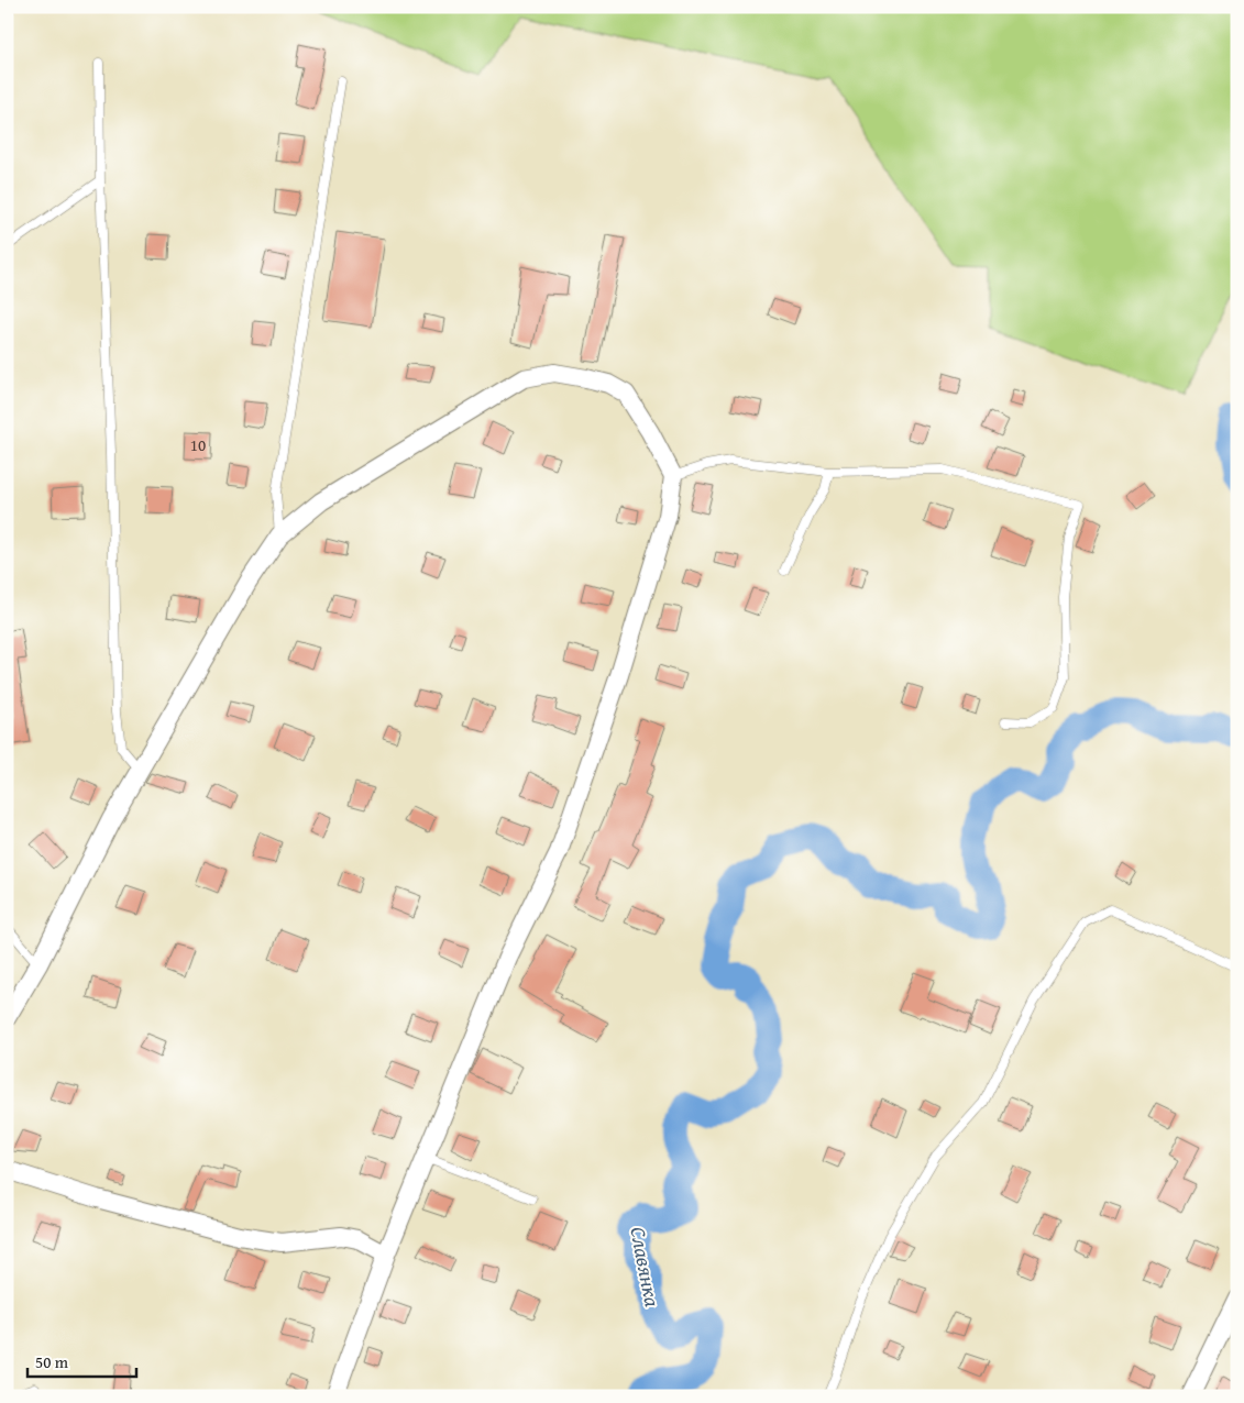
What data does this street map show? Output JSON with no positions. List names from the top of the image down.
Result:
{
  "water": ["Славянка"],
  "house_numbers": ["10"],
  "scale_bar": "50 m"
}
